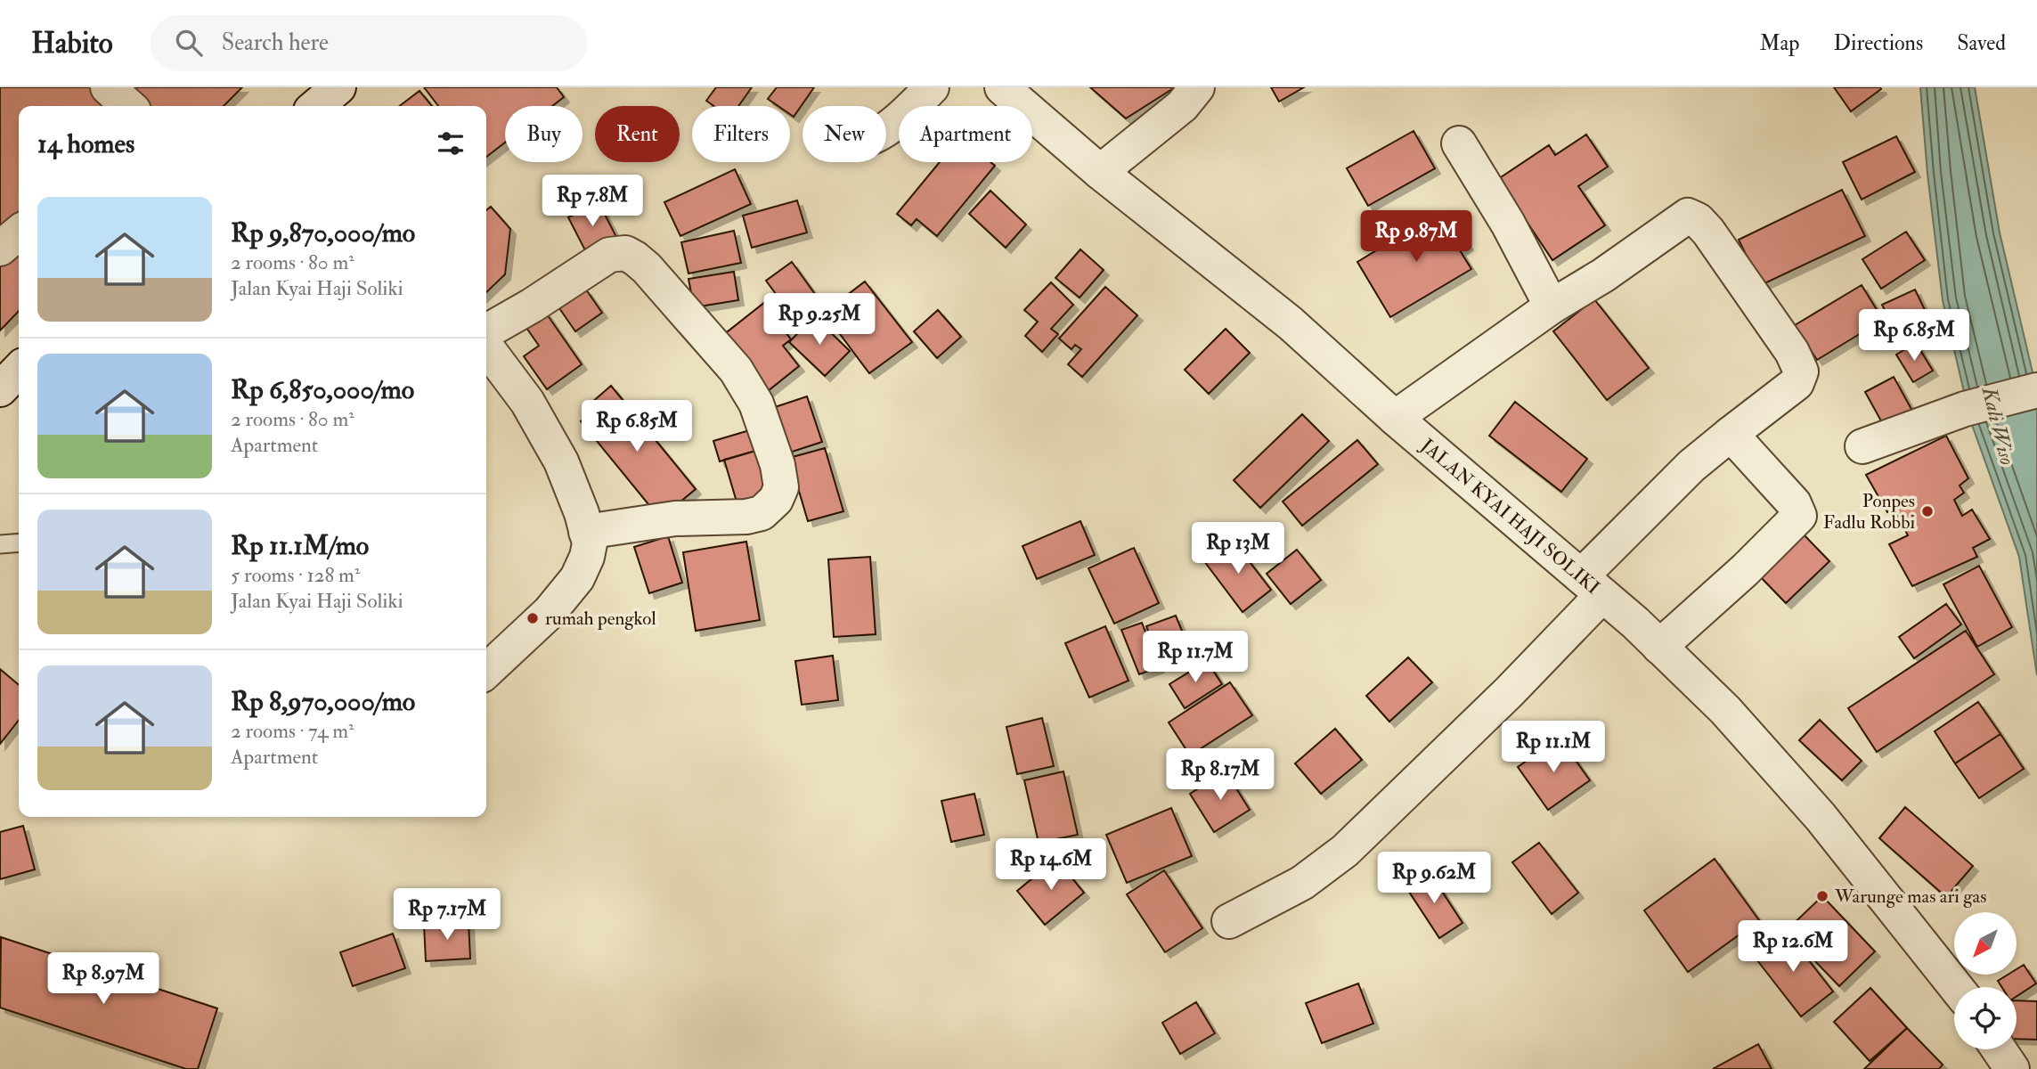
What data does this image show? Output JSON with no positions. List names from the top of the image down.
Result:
{
  "streets": {
    "street": ["JALAN KYAI HAJI SOLIKI"]
  },
  "water": ["Kali Wiso"],
  "places": ["Ponpes Fadlu Robbi", "rumah pengkol", "Warunge mas ari gas"],
  "north": "bottom left",
  "page": {
    "header": "Habito",
    "search": "Search here",
    "nav": ["Map", "Directions", "Saved"],
    "chip": [
      "Buy",
      "Rent",
      "Filters",
      "New",
      "Apartment"
    ],
    "heading": "14 homes",
    "price": [
      "Rp 7.8M",
      "Rp 9.87M",
      "Rp 9.25M",
      "Rp 6.85M",
      "Rp 6.85M",
      "Rp 13M",
      "Rp 11.7M",
      "Rp 11.1M",
      "Rp 8.17M",
      "Rp 14.6M",
      "Rp 9.62M",
      "Rp 7.17M",
      "Rp 12.6M",
      "Rp 8.97M"
    ],
    "list": [
      {
        "name": "Rp 9,870,000/mo",
        "note": "2 rooms · 80 m² · Jalan Kyai Haji Soliki"
      },
      {
        "name": "Rp 6,850,000/mo",
        "note": "2 rooms · 80 m² · Apartment"
      },
      {
        "name": "Rp 11.1M/mo",
        "note": "5 rooms · 128 m² · Jalan Kyai Haji Soliki"
      },
      {
        "name": "Rp 8,970,000/mo",
        "note": "2 rooms · 74 m² · Apartment"
      }
    ]
  }
}
